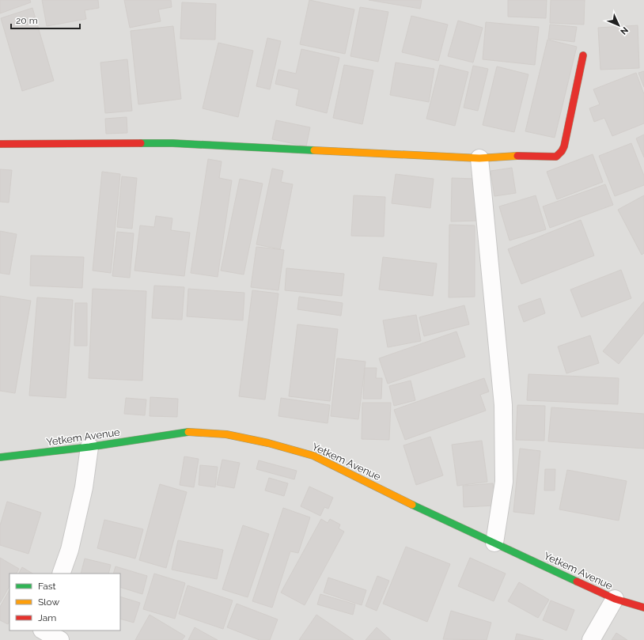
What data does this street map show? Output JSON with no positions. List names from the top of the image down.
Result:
{
  "streets": {
    "street": ["Yetkem Avenue"]
  },
  "legend": ["Fast", "Slow", "Jam"],
  "scale_bar": "20 m",
  "north": "bottom right"
}
